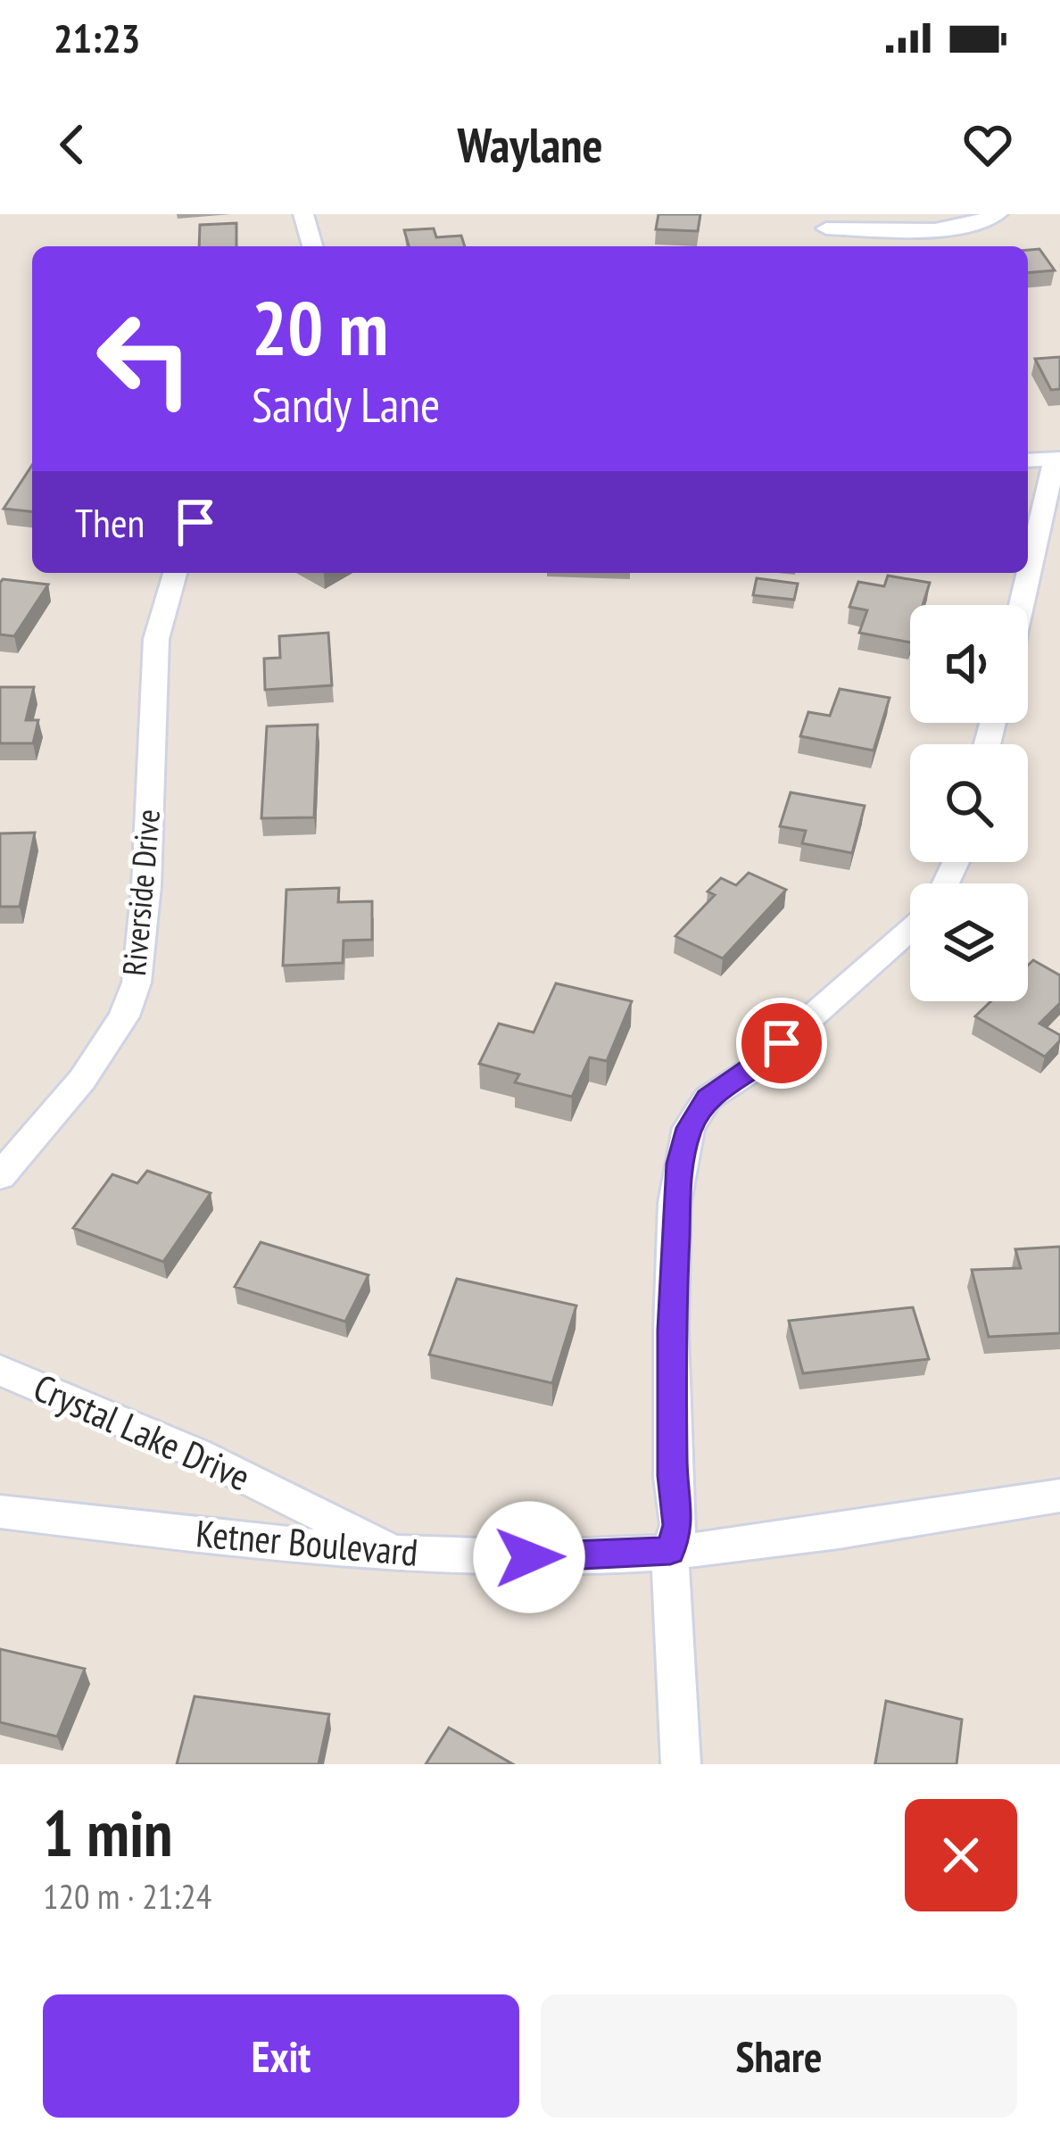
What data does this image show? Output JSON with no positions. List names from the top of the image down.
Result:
{
  "streets": {
    "street": ["Riverside Drive", "Crystal Lake Drive", "Ketner Boulevard"]
  },
  "crossings": [
    ["Crystal Lake Drive", "Ketner Boulevard"]
  ],
  "page": {
    "status": "21:23",
    "header": "Waylane",
    "turn": ["20 m", "Sandy Lane"],
    "then": "Then",
    "heading": ["1 min", "120 m · 21:24"],
    "buttons": ["Exit", "Share"]
  }
}
